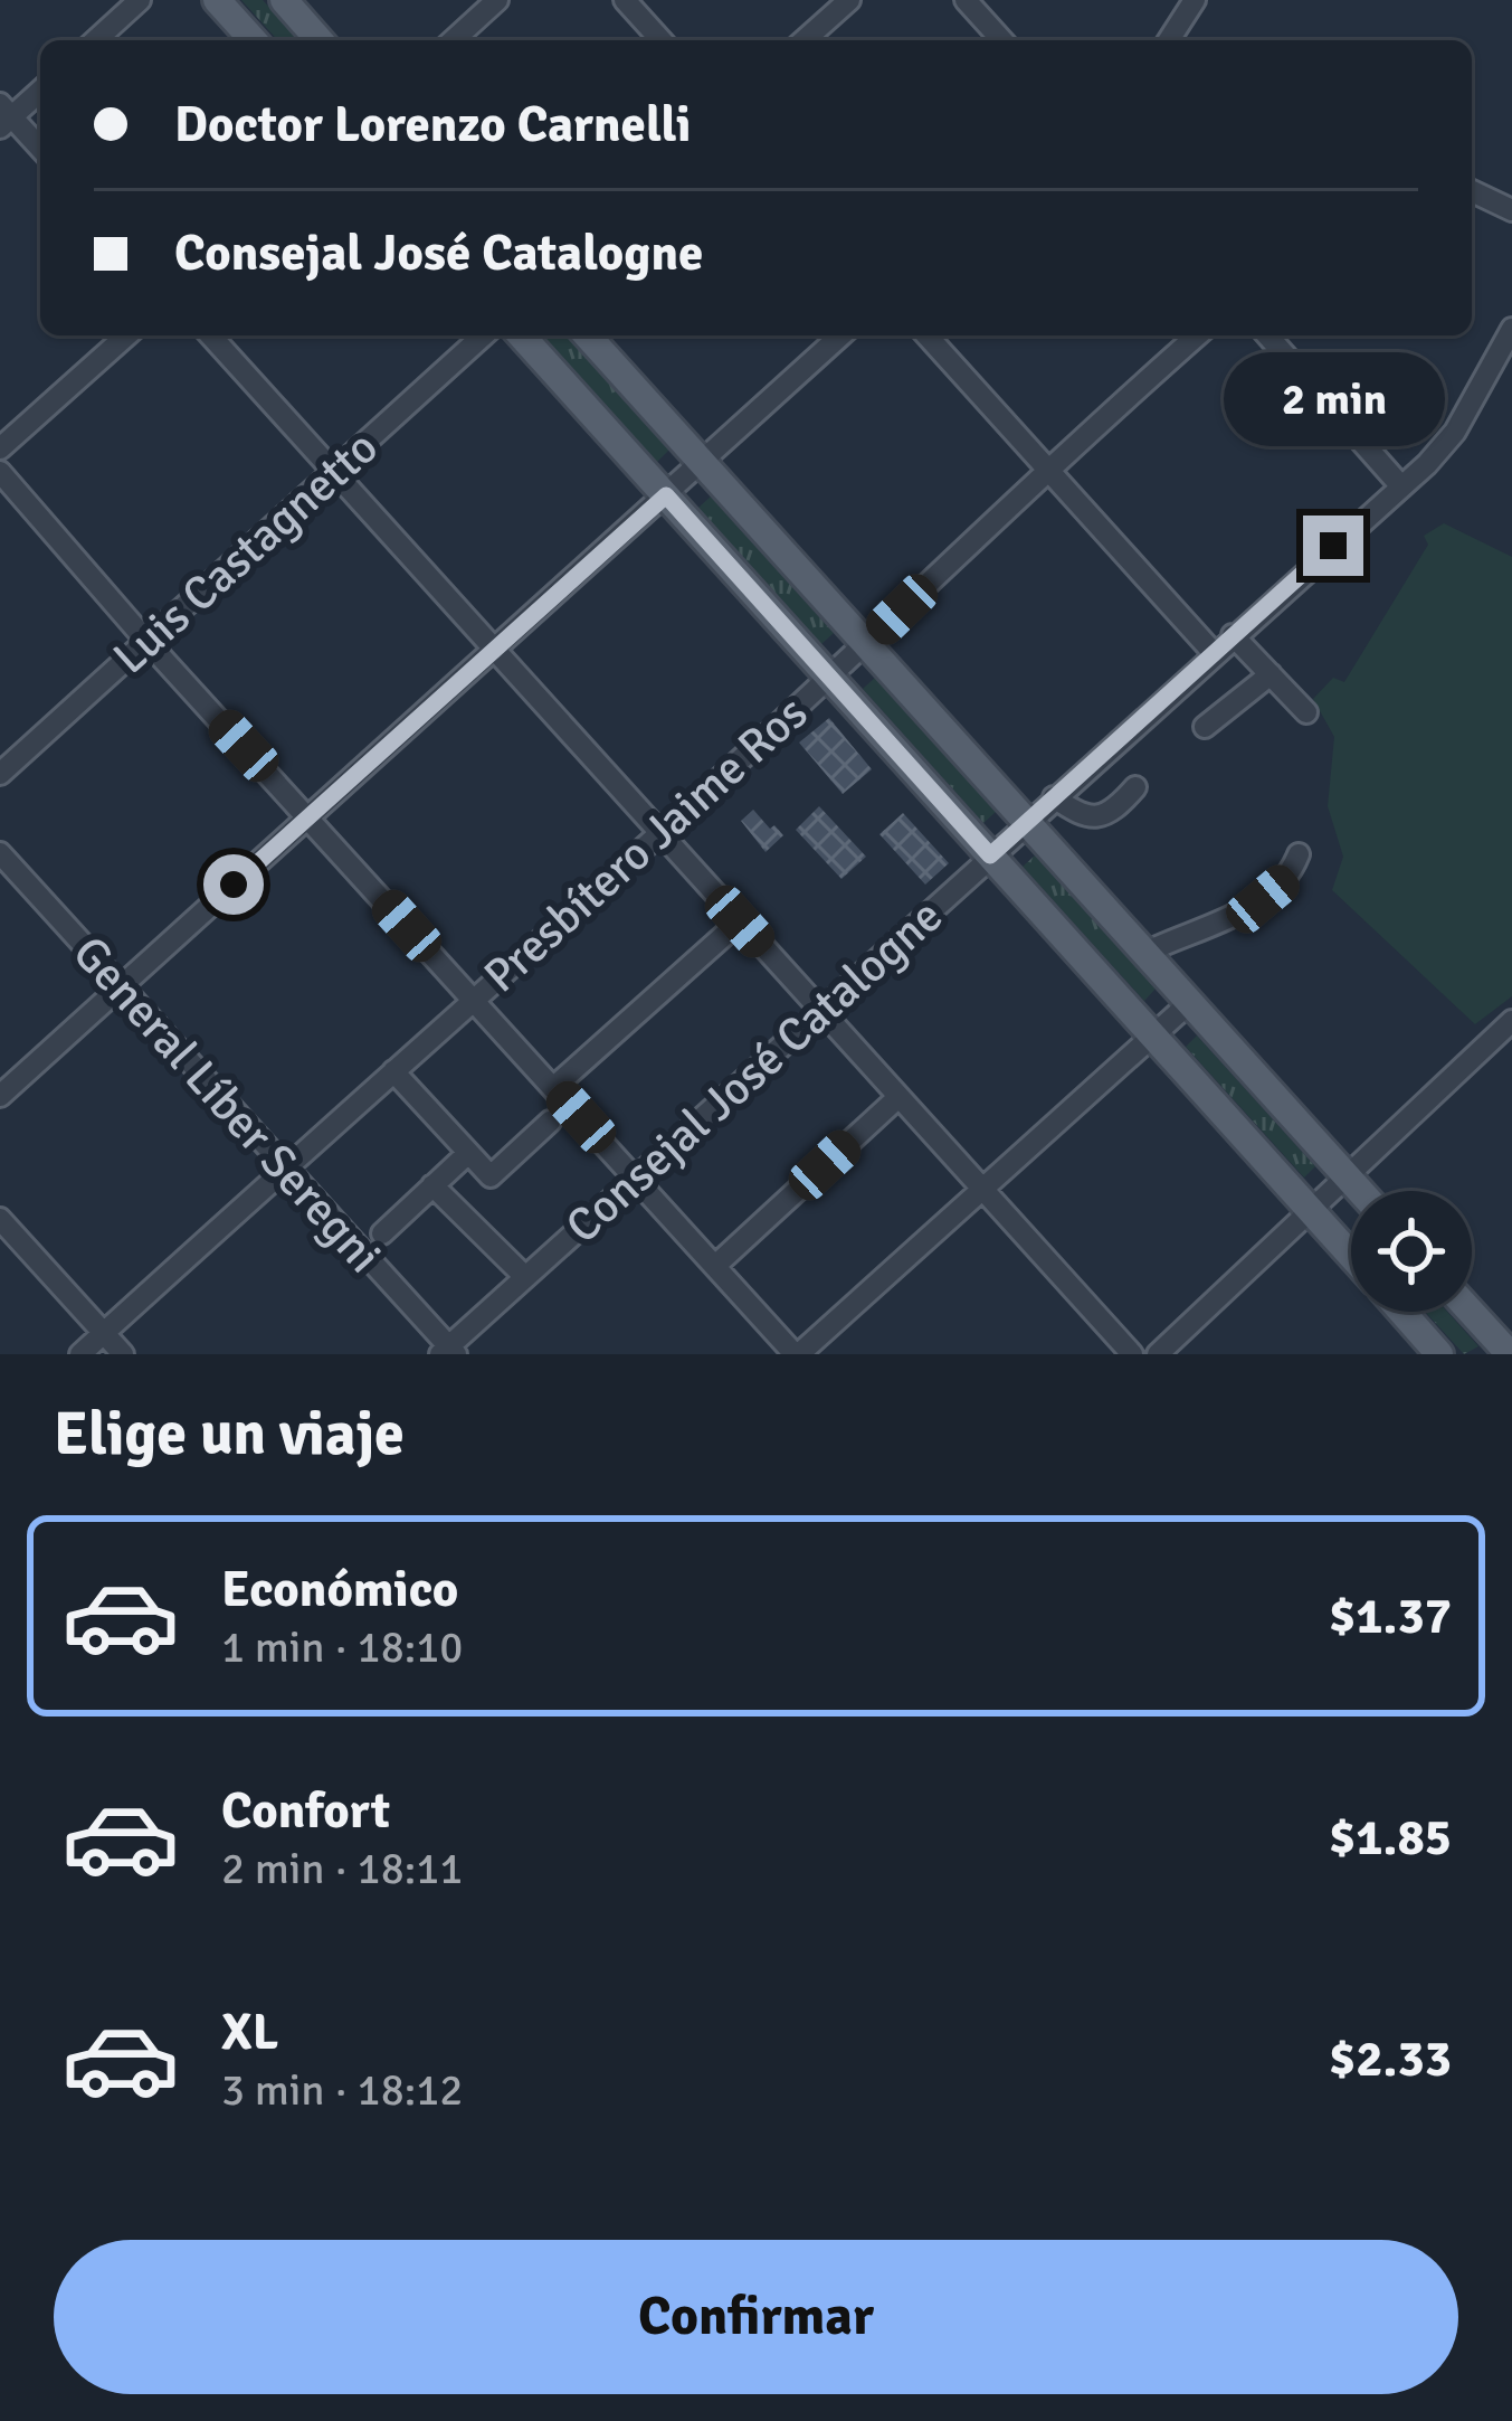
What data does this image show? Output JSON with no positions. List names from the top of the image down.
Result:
{
  "streets": {
    "street": [
      "Luis Castagnetto",
      "Presbítero Jaime Ros",
      "Consejal José Catalogne",
      "General Líber Seregni"
    ]
  },
  "crossings": [
    ["Presbítero Jaime Ros", "General Líber Seregni"],
    ["Consejal José Catalogne", "General Líber Seregni"]
  ],
  "page": {
    "banner": ["Doctor Lorenzo Carnelli", "Consejal José Catalogne"],
    "bubble": "2 min",
    "heading": "Elige un viaje",
    "list": [
      {
        "name": "Económico",
        "note": "1 min · 18:10",
        "value": "$1.37"
      },
      {
        "name": "Confort",
        "note": "2 min · 18:11",
        "value": "$1.85"
      },
      {
        "name": "XL",
        "note": "3 min · 18:12",
        "value": "$2.33"
      }
    ],
    "buttons": "Confirmar"
  }
}
